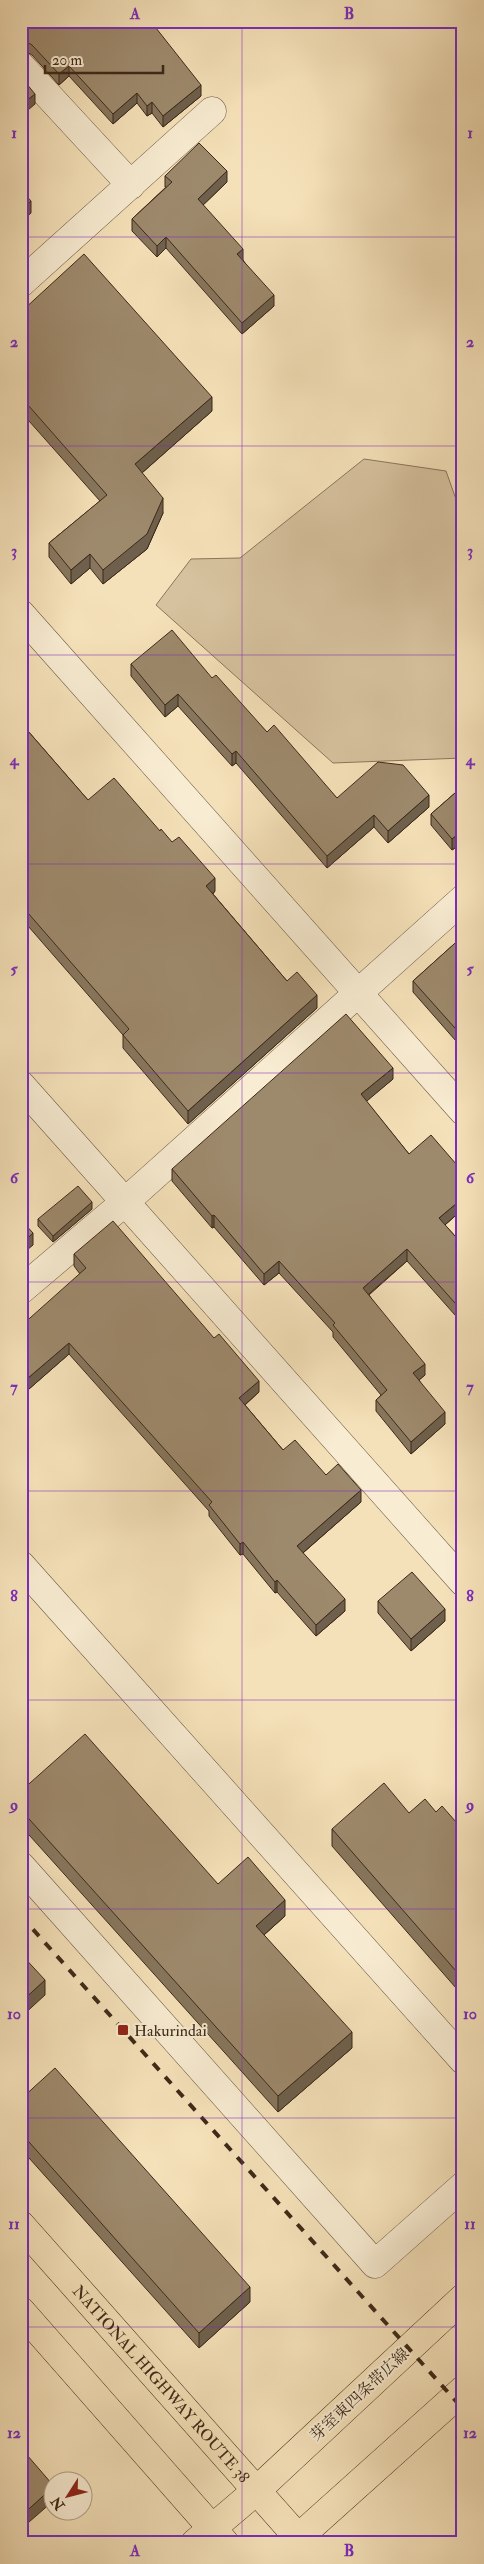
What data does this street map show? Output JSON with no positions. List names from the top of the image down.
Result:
{
  "streets": {
    "main road": ["NATIONAL HIGHWAY ROUTE 38", "芽室東四条帯広線"]
  },
  "crossings": [
    ["NATIONAL HIGHWAY ROUTE 38", "芽室東四条帯広線"]
  ],
  "places": {
    "transit": ["Hakurindai"]
  },
  "scale_bar": "20 m",
  "north": "bottom left",
  "grid": {
    "columns": ["A", "B"],
    "rows": [
      "1",
      "2",
      "3",
      "4",
      "5",
      "6",
      "7",
      "8",
      "9",
      "10",
      "11",
      "12"
    ]
  }
}
